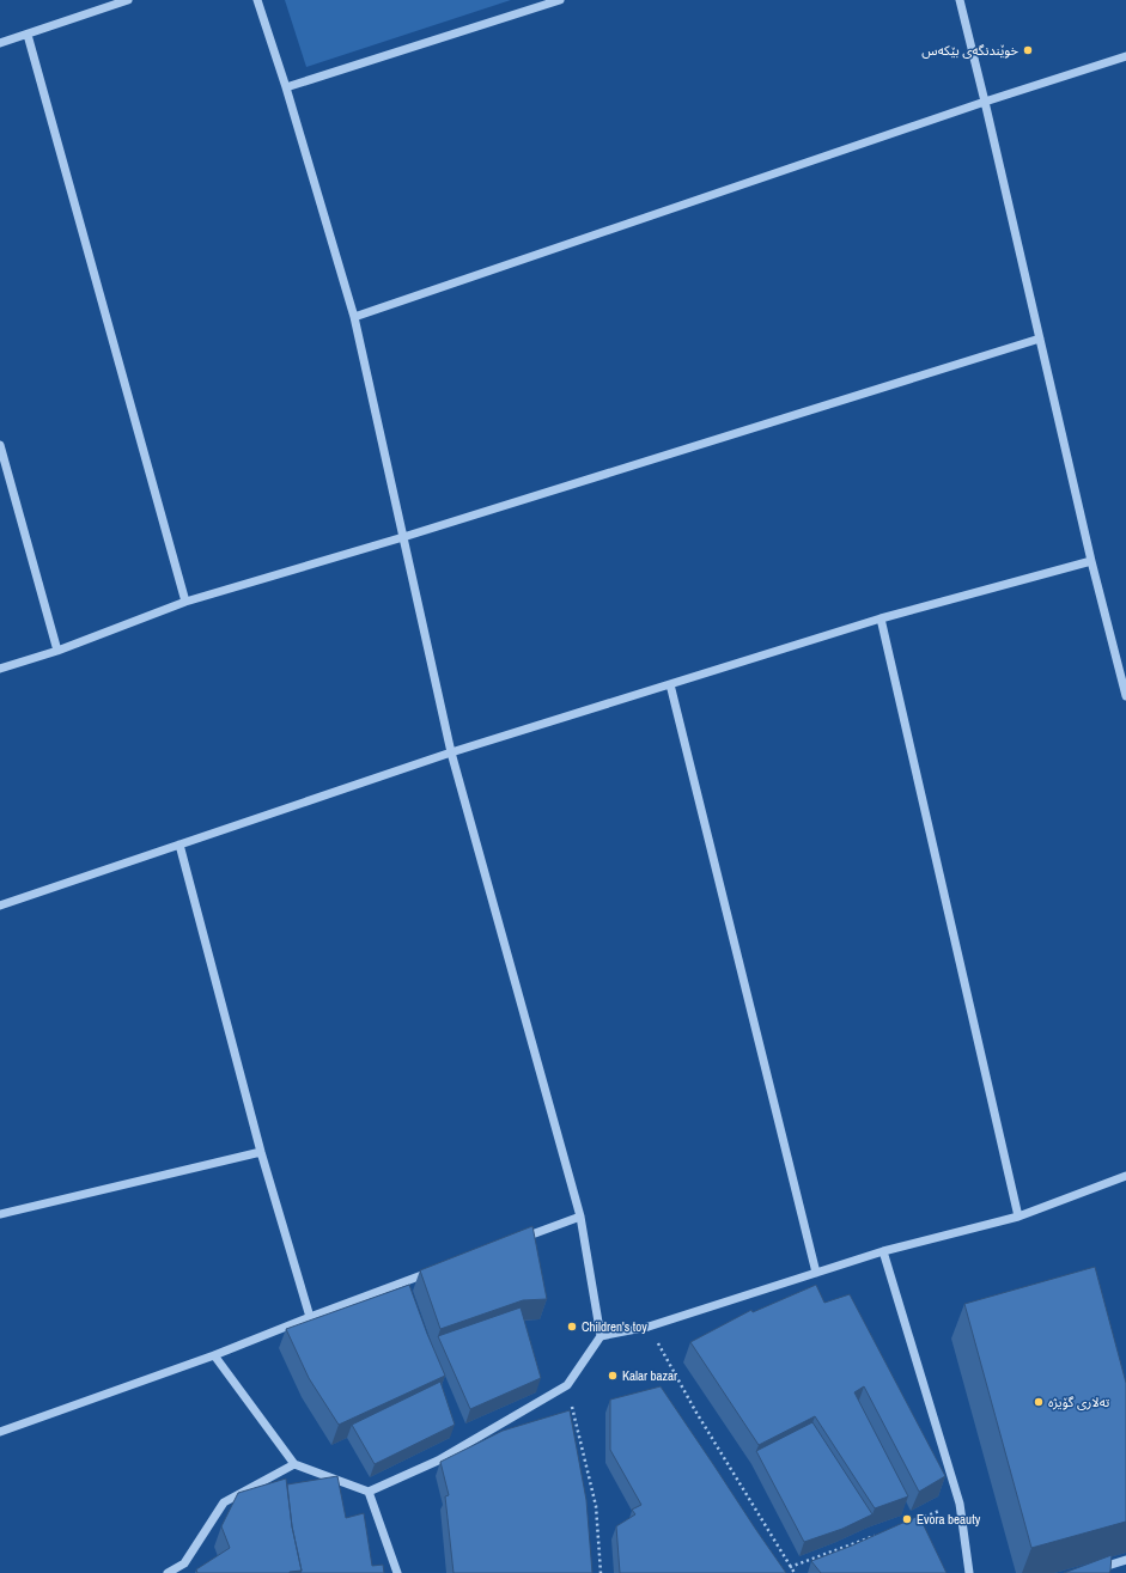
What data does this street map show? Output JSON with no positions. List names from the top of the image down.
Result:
{
  "places": [
    "خوێندنگەی بێکەس",
    "Children's toy",
    "Kalar bazar",
    "تەلاری گۆیژە",
    "Evora beauty"
  ]
}
